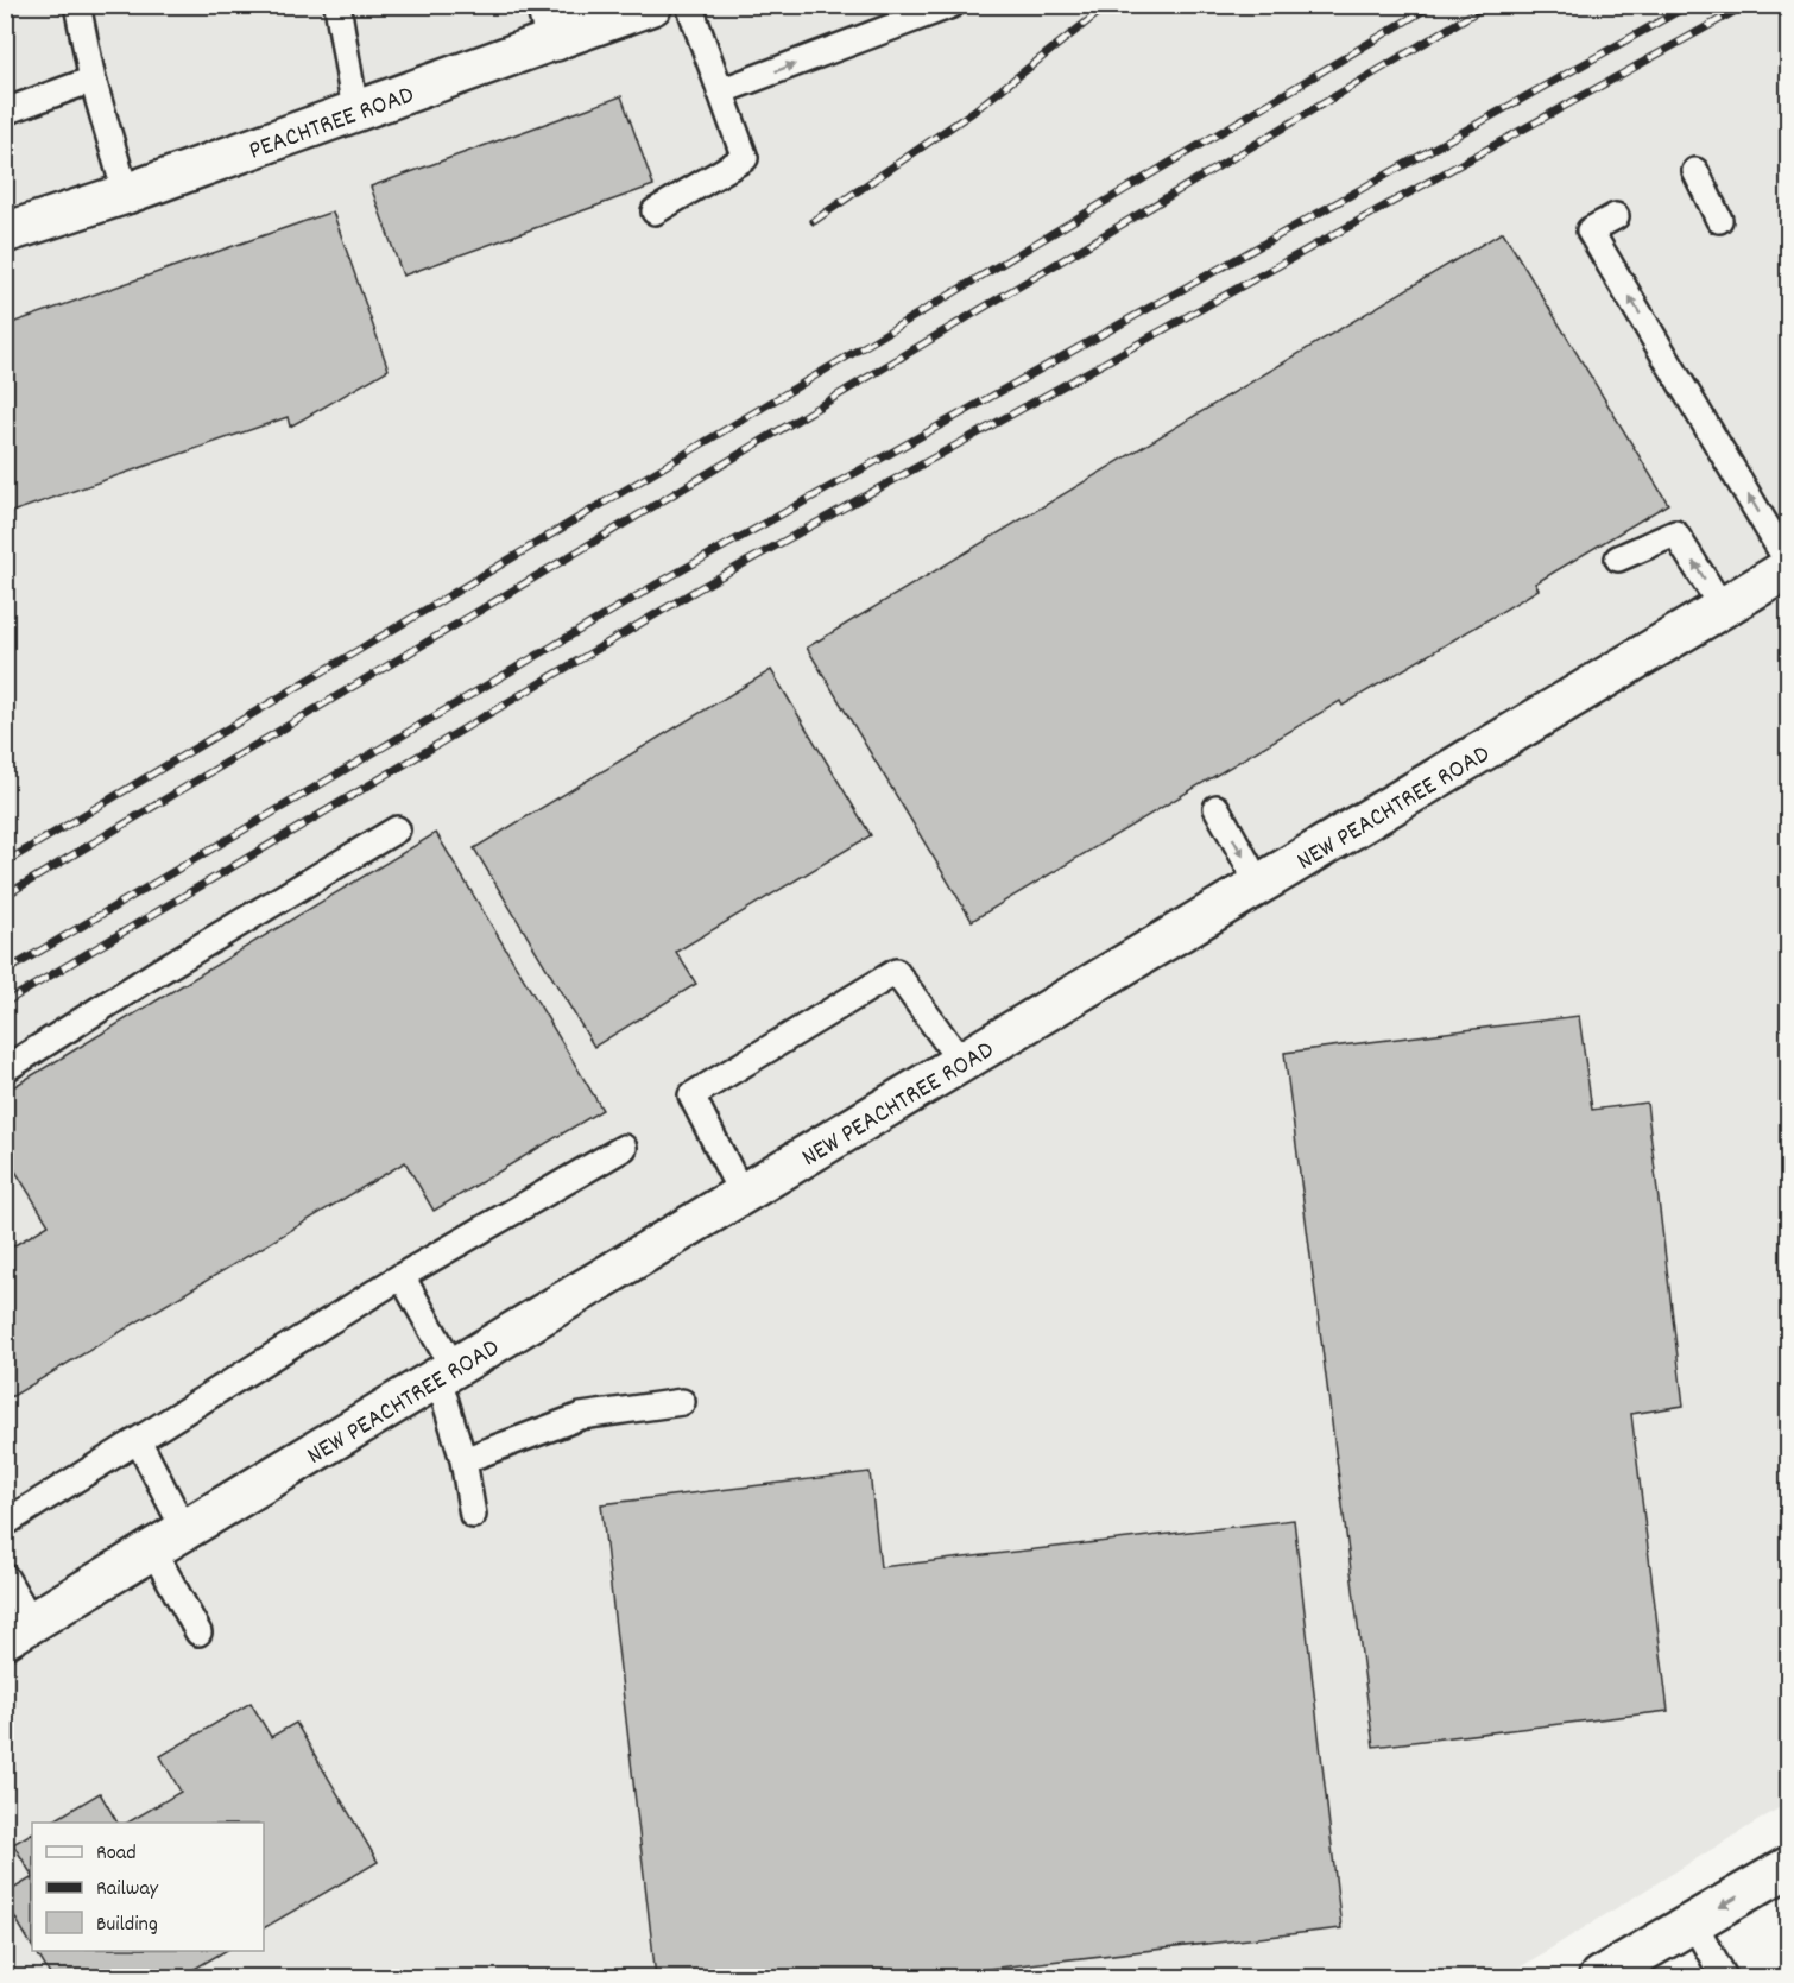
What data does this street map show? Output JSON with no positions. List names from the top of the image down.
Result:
{
  "streets": {
    "street": ["PEACHTREE ROAD", "NEW PEACHTREE ROAD"]
  },
  "legend": ["Road", "Railway", "Building"]
}
